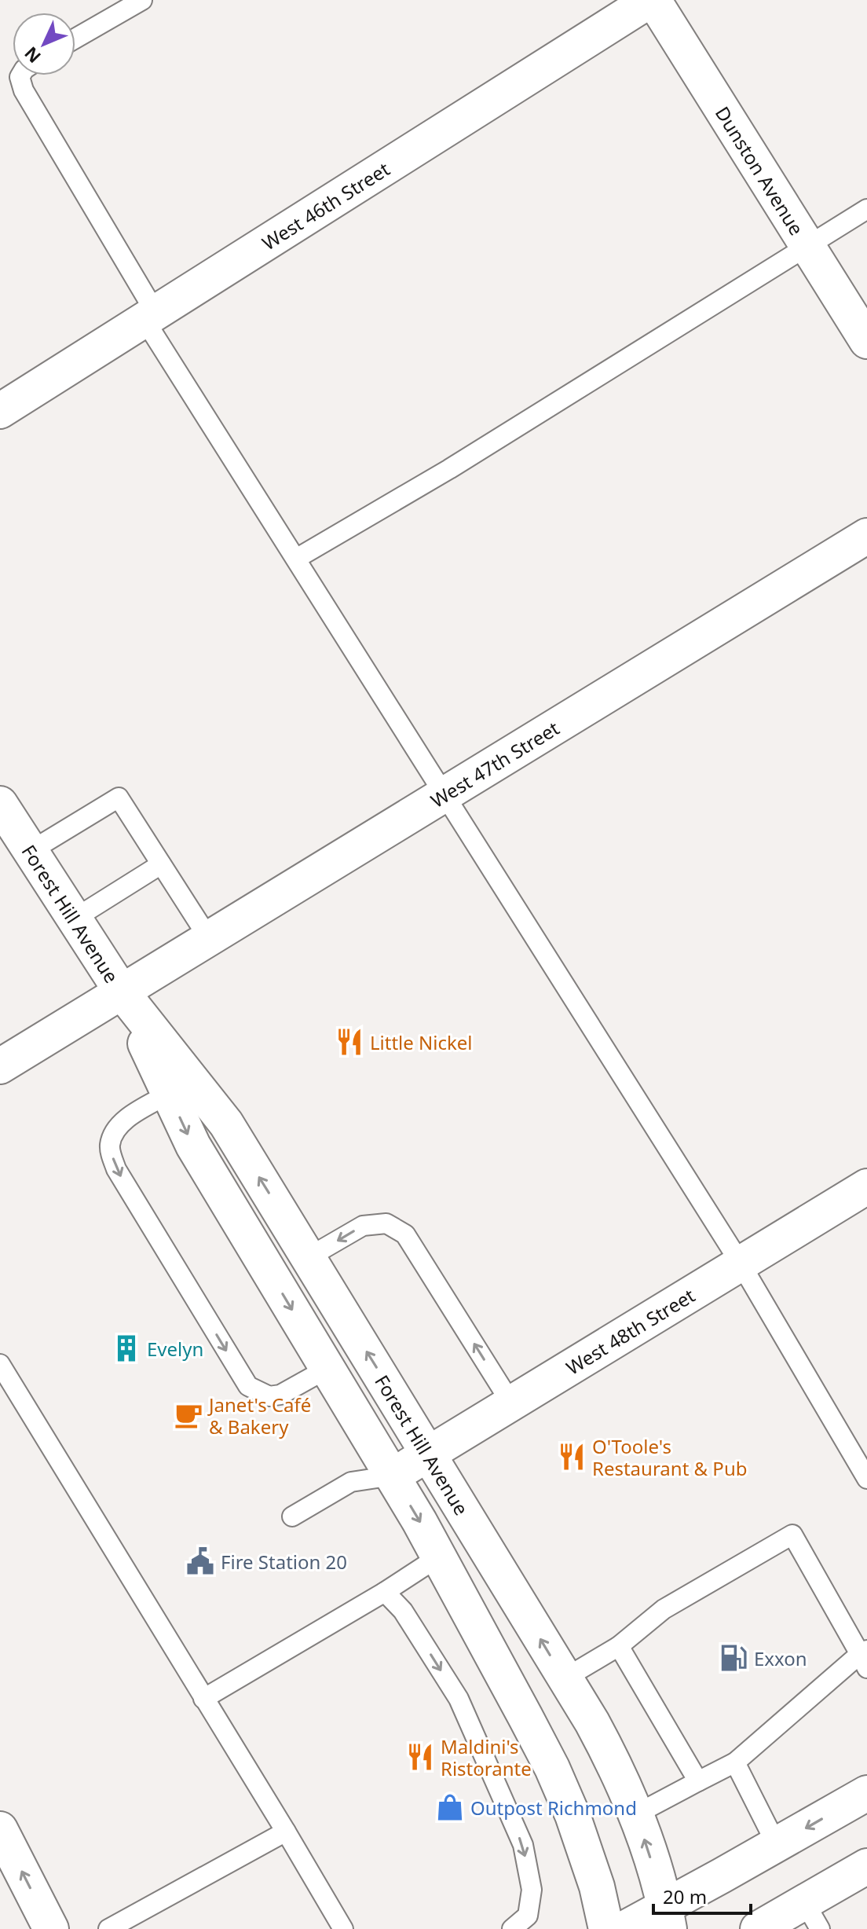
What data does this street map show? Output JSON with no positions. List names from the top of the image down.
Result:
{
  "streets": {
    "street": [
      "Dunston Avenue",
      "West 46th Street",
      "West 47th Street",
      "Forest Hill Avenue",
      "West 48th Street"
    ]
  },
  "crossings": [
    ["Dunston Avenue", "West 46th Street"],
    ["West 47th Street", "Forest Hill Avenue"],
    ["Forest Hill Avenue", "West 48th Street"]
  ],
  "places": {
    "restaurant": ["Little Nickel", "O'Toole's Restaurant & Pub", "Maldini's Ristorante"],
    "building": ["Evelyn"],
    "cafe": ["Janet's Café & Bakery"],
    "public building": ["Fire Station 20"],
    "fuel station": ["Exxon"],
    "shop": ["Outpost Richmond"]
  },
  "scale_bar": "20 m",
  "north": "bottom left"
}
